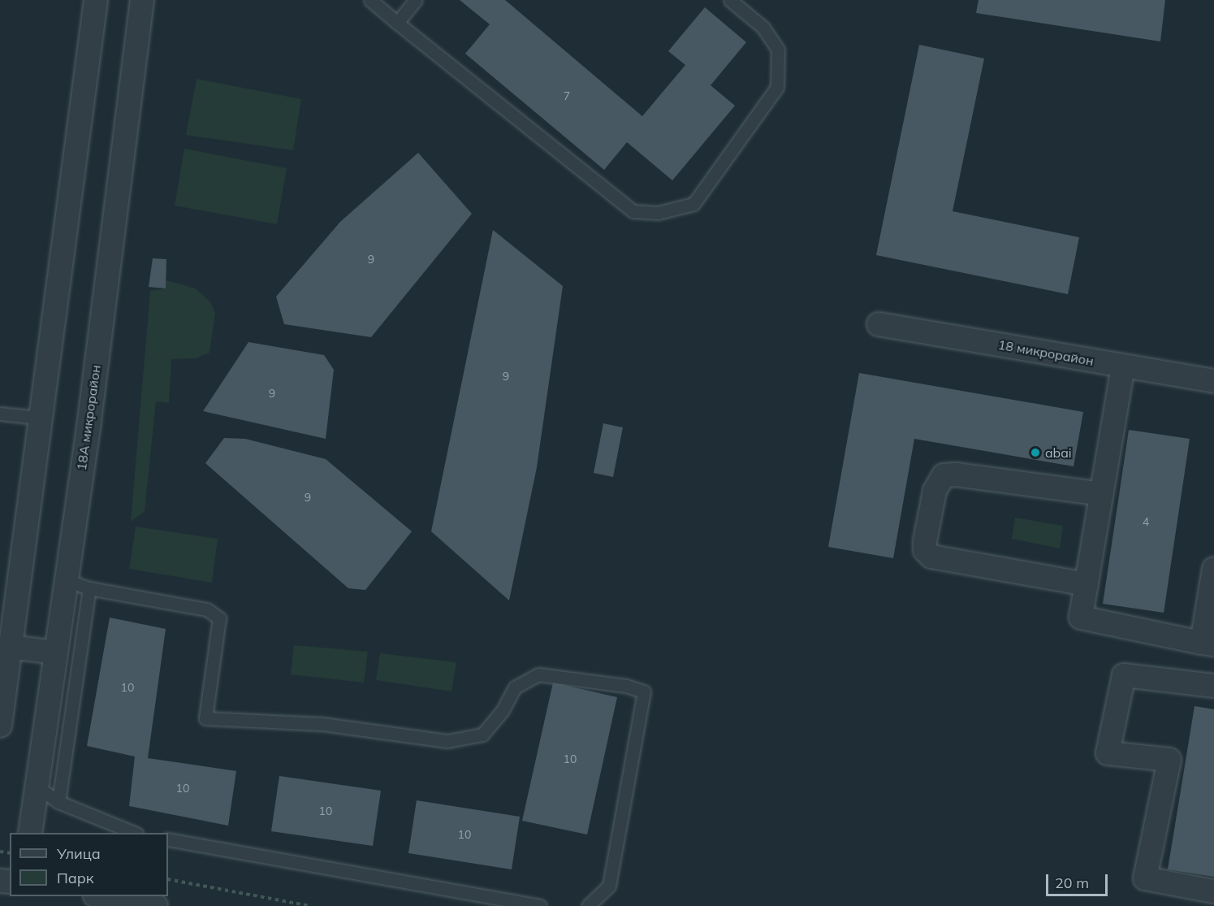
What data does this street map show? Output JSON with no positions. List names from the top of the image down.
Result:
{
  "streets": {
    "street": ["18 микрорайон", "18А микрорайон"]
  },
  "places": ["abai"],
  "house_numbers": [
    "7",
    "9",
    "9",
    "9",
    "9",
    "4",
    "10",
    "10",
    "10",
    "10",
    "10"
  ],
  "legend": ["Улица", "Парк"],
  "scale_bar": "20 m"
}
